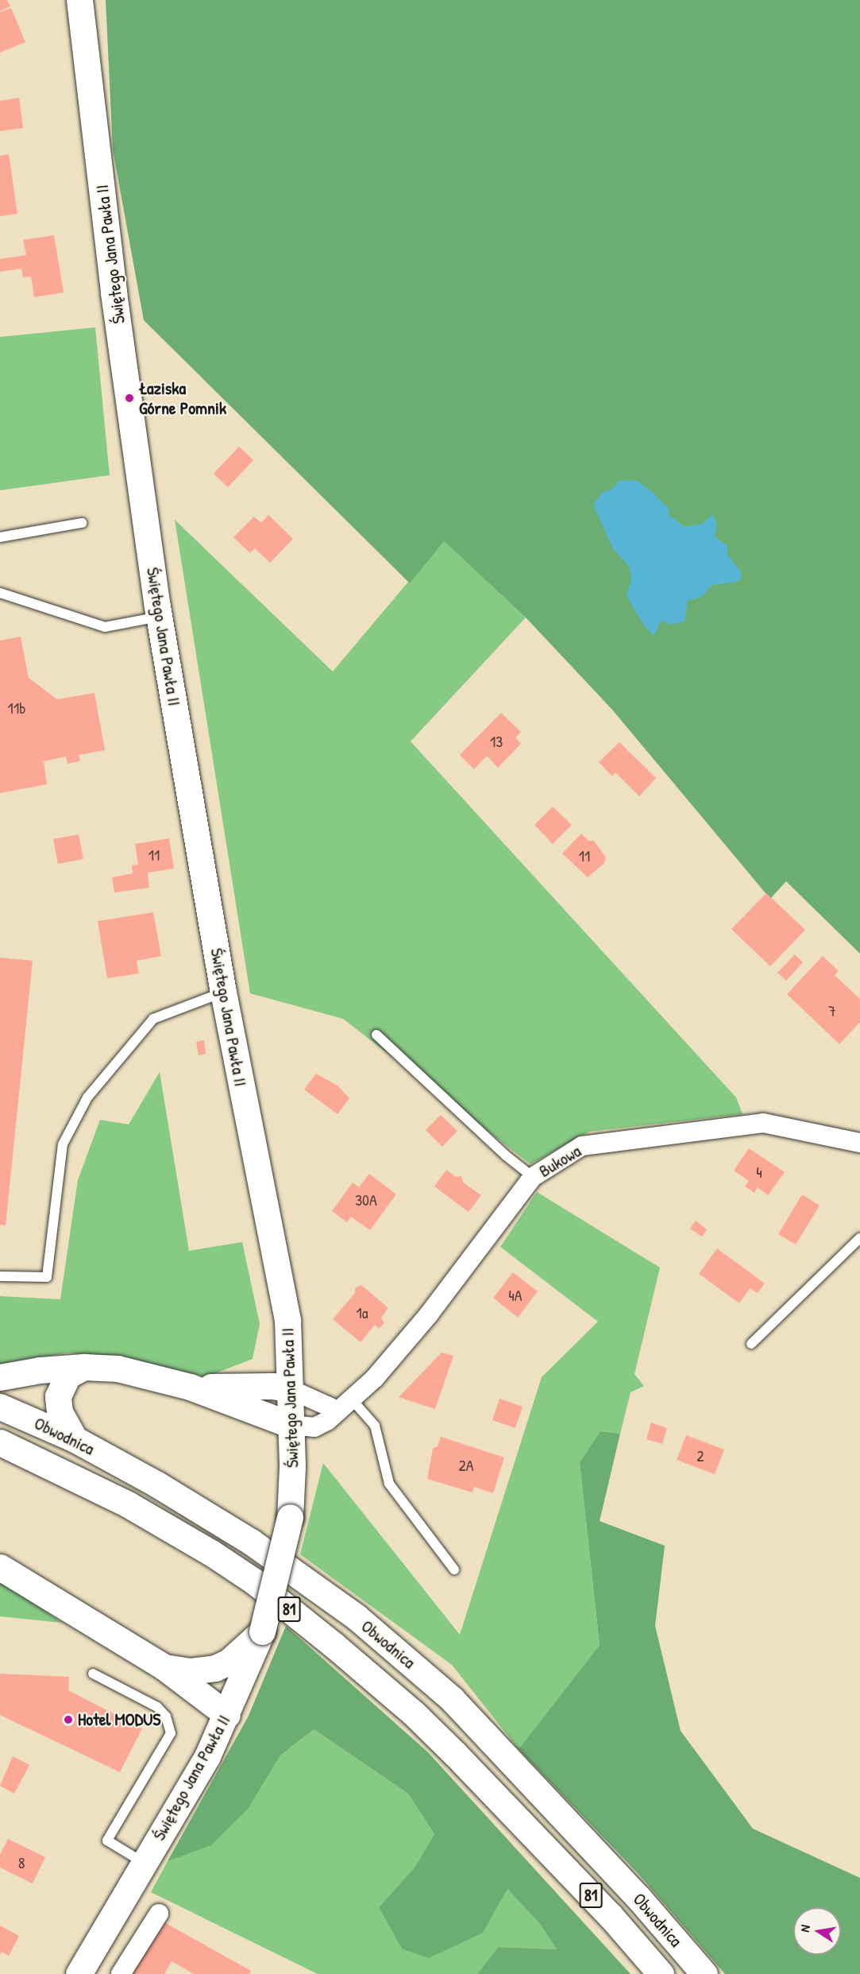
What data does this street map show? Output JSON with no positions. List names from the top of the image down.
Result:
{
  "streets": {
    "main road": ["Świętego Jana Pawła II", "Obwodnica", "81"],
    "street": ["Bukowa"]
  },
  "crossings": [
    ["Świętego Jana Pawła II", "Bukowa"]
  ],
  "places": ["Łaziska Górne Pomnik", "Hotel MODUS"],
  "house_numbers": [
    "11b",
    "13",
    "11",
    "11",
    "7",
    "4",
    "30A",
    "4A",
    "1a",
    "2",
    "2A",
    "8"
  ],
  "north": "left"
}
